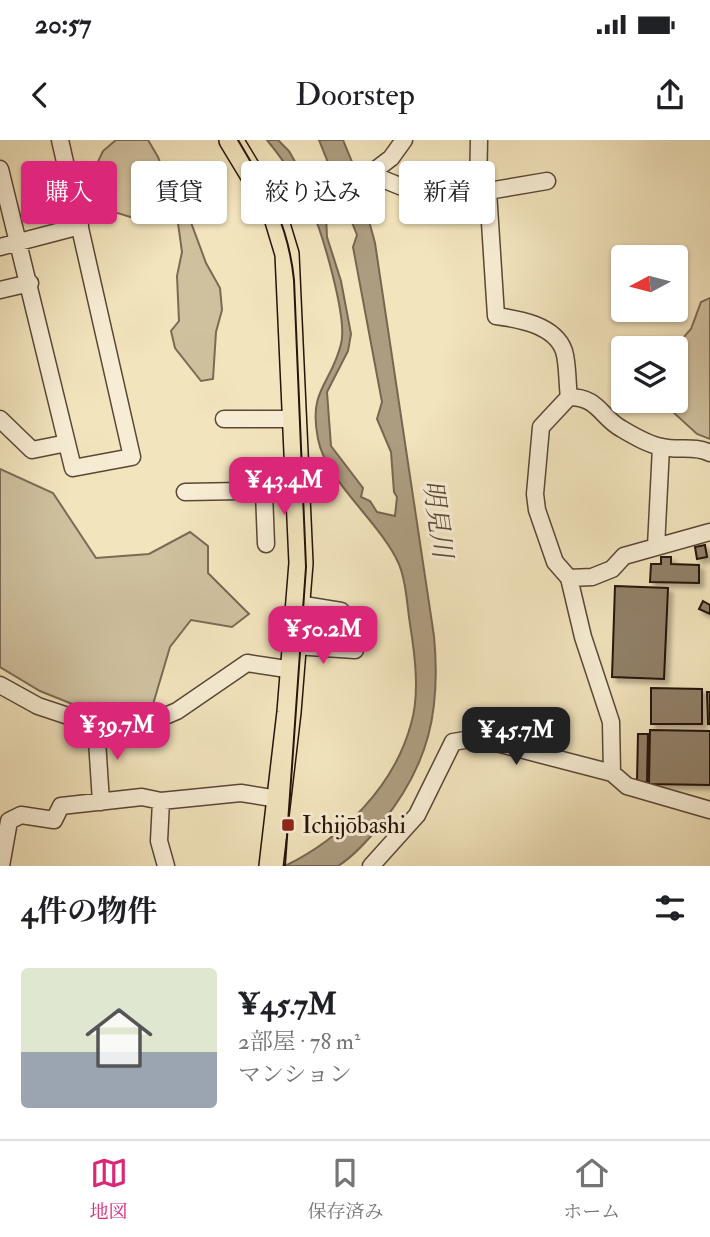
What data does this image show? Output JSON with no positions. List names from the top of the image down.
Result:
{
  "water": ["明見川"],
  "places": {
    "transit": ["Ichijōbashi"]
  },
  "north": "left",
  "page": {
    "status": "20:57",
    "header": "Doorstep",
    "chip": [
      "購入",
      "賃貸",
      "絞り込み",
      "新着"
    ],
    "price": [
      "¥43.4M",
      "¥50.2M",
      "¥39.7M",
      "¥45.7M"
    ],
    "heading": "4件の物件",
    "list": [
      {
        "name": "¥45.7M",
        "note": "2部屋 · 78 m² · マンション"
      }
    ],
    "tabs": ["地図", "保存済み", "ホーム"]
  }
}
